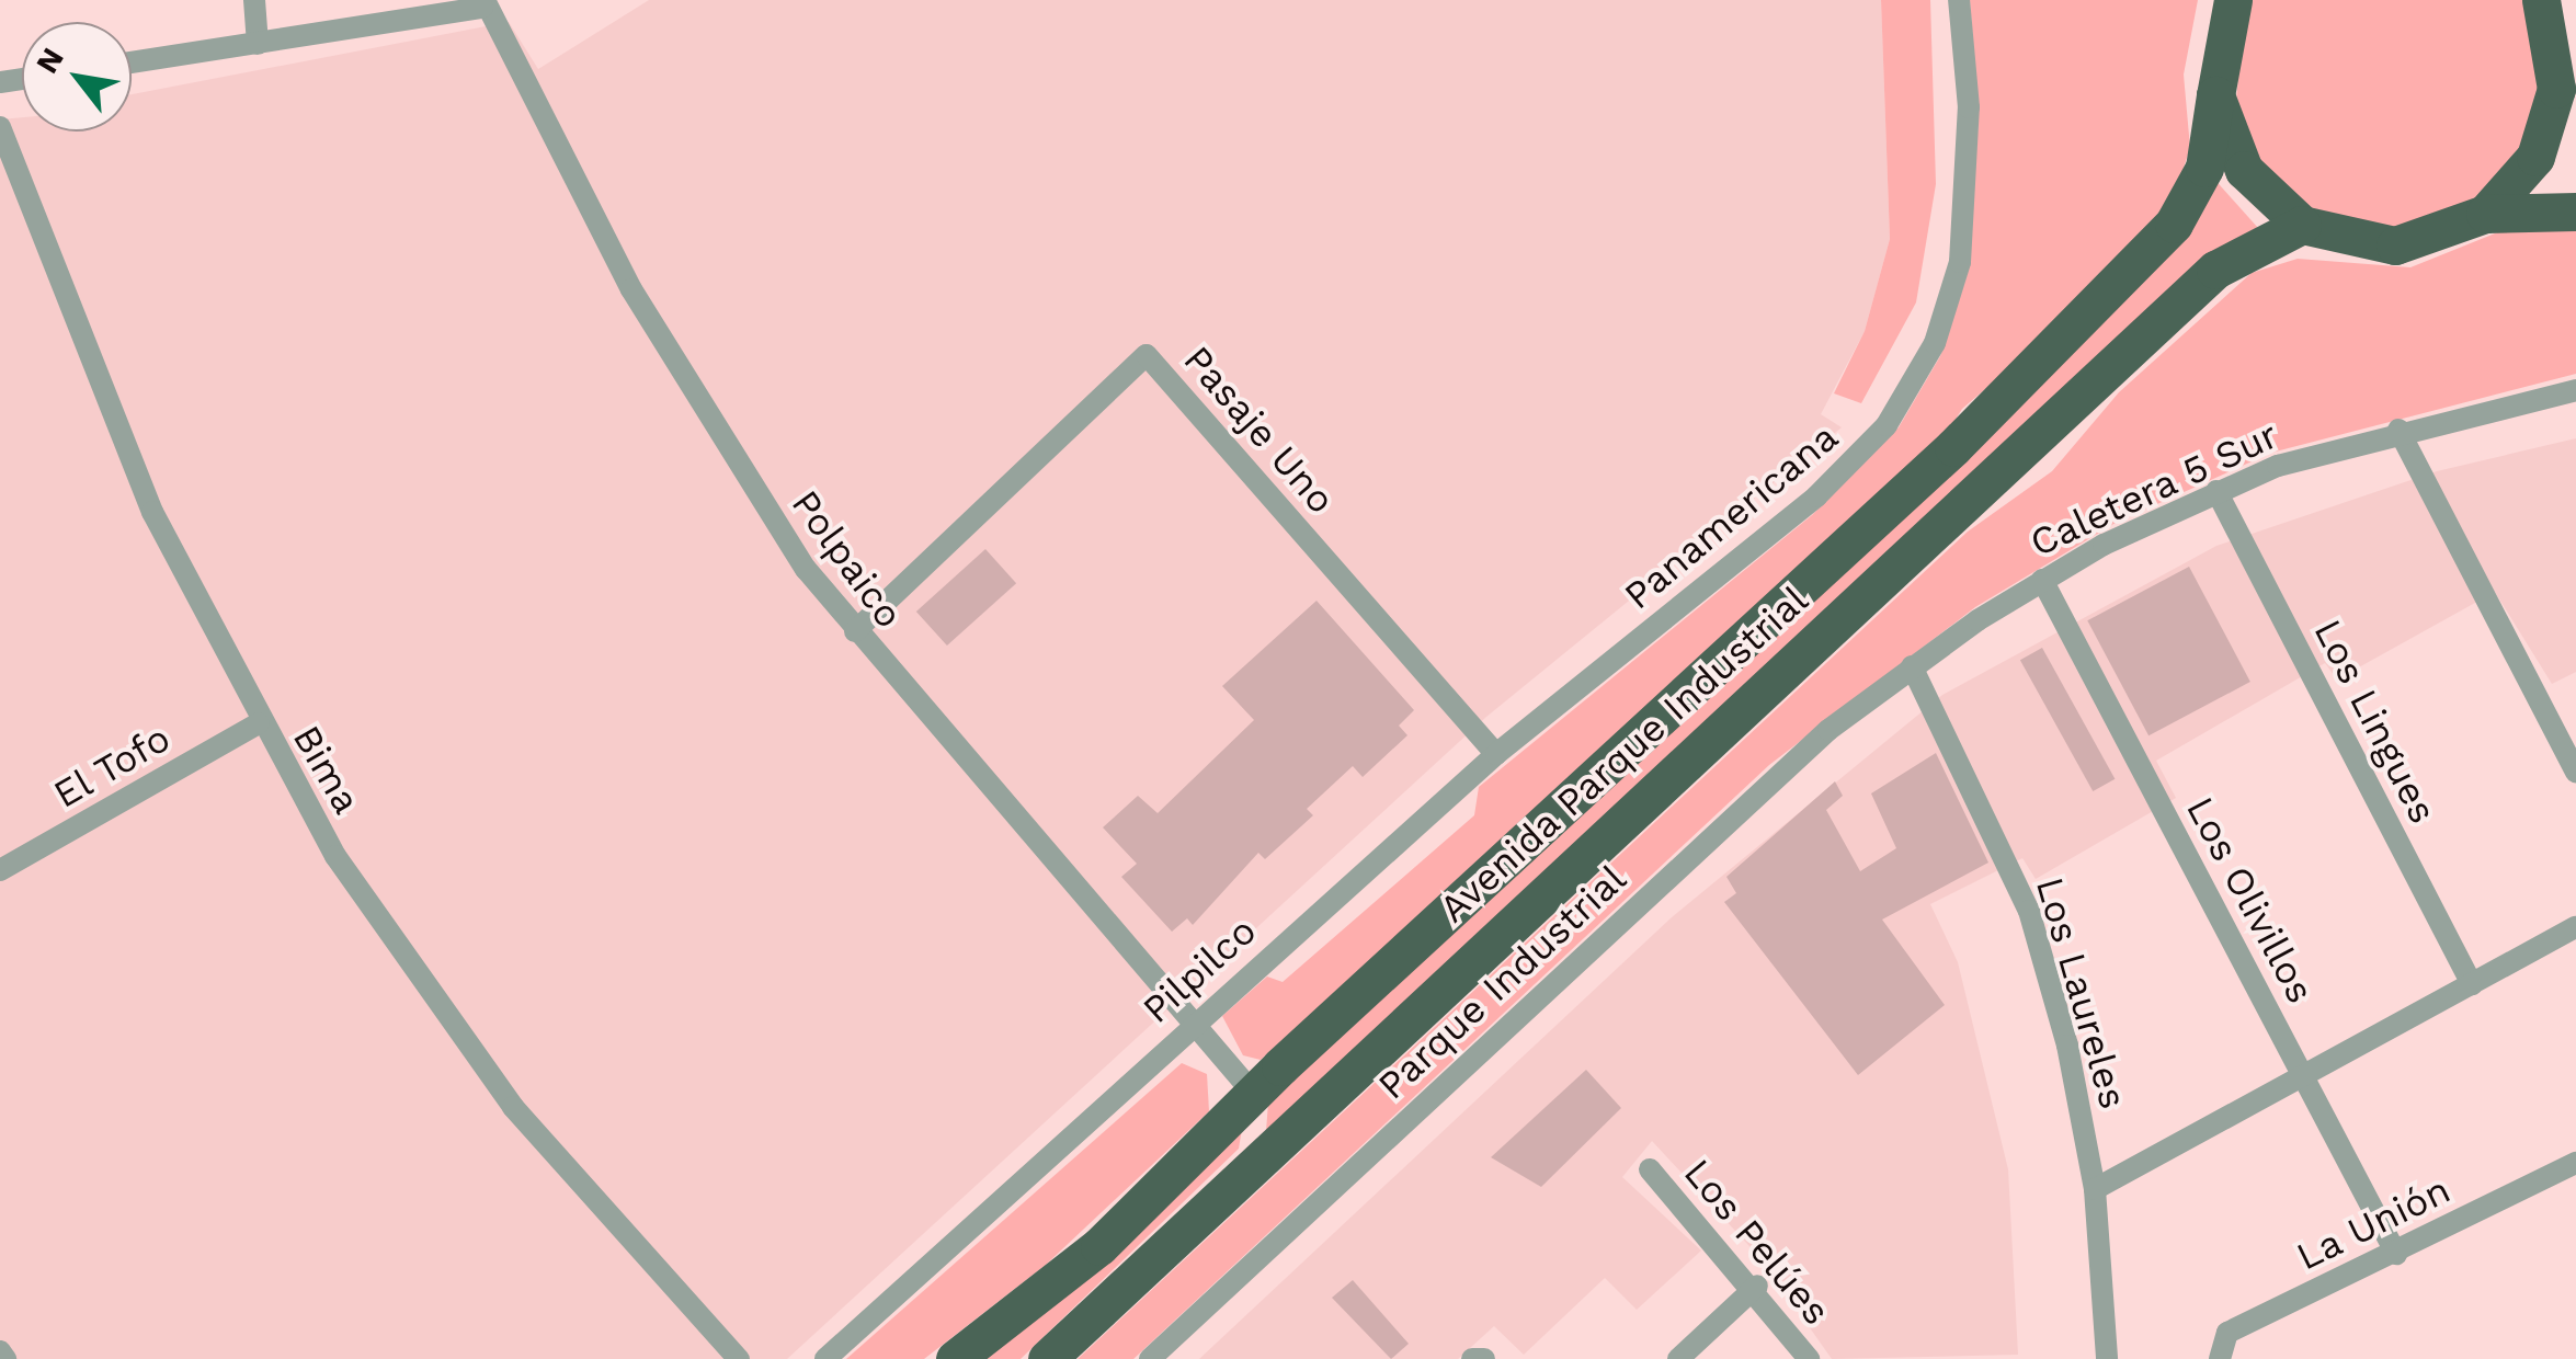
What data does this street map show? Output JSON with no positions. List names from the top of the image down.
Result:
{
  "streets": {
    "highway": ["Avenida Parque Industrial"],
    "street": [
      "Pasaje Uno",
      "Caletera 5 Sur",
      "Panamericana",
      "Polpaico",
      "Los Lingues",
      "El Tofo",
      "Bima",
      "Los Olivillos",
      "Pilpilco",
      "Parque Industrial",
      "Los Laureles",
      "La Unión",
      "Los Pelúes"
    ]
  },
  "crossings": [
    ["Pasaje Uno", "Polpaico"],
    ["Pasaje Uno", "Pilpilco"],
    ["Caletera 5 Sur", "Los Lingues"],
    ["Caletera 5 Sur", "Los Olivillos"],
    ["Caletera 5 Sur", "Parque Industrial"],
    ["Caletera 5 Sur", "Los Laureles"],
    ["Panamericana", "Pilpilco"],
    ["Polpaico", "Avenida Parque Industrial"],
    ["Polpaico", "Pilpilco"],
    ["El Tofo", "Bima"],
    ["Los Olivillos", "La Unión"],
    ["Parque Industrial", "Los Laureles"]
  ],
  "north": "top left"
}
